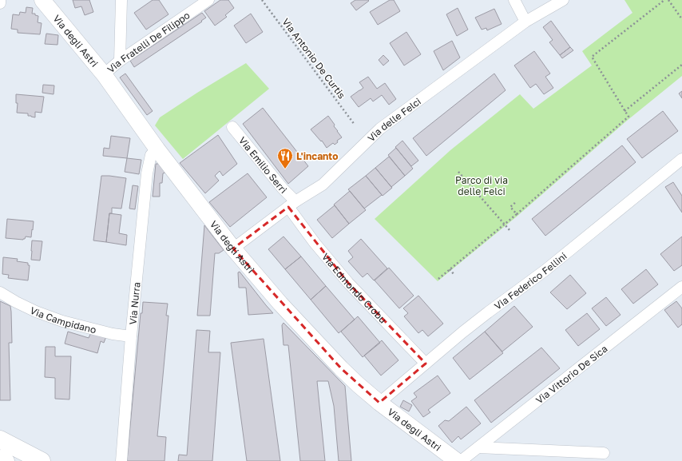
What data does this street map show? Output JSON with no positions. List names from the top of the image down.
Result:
{
  "streets": {
    "street": [
      "Via degli Astri",
      "Via Fratelli De Filippo",
      "Via delle Felci",
      "Via Emilio Serri",
      "Via Federico Fellini",
      "Via Edmondo Crobu",
      "Via Nurra",
      "Via Campidano",
      "Via Vittorio De Sica"
    ],
    "path": ["Via Antonio De Curtis"]
  },
  "crossings": [
    ["Via degli Astri", "Via Fratelli De Filippo"],
    ["Via degli Astri", "Via delle Felci"],
    ["Via degli Astri", "Via Federico Fellini"],
    ["Via degli Astri", "Via Nurra"],
    ["Via delle Felci", "Via Emilio Serri"],
    ["Via delle Felci", "Via Edmondo Crobu"],
    ["Via Emilio Serri", "Via Edmondo Crobu"],
    ["Via Federico Fellini", "Via Edmondo Crobu"],
    ["Via Nurra", "Via Campidano"]
  ],
  "parks": ["Parco di via delle Felci"],
  "places": {
    "restaurant": ["L'incanto"]
  }
}
